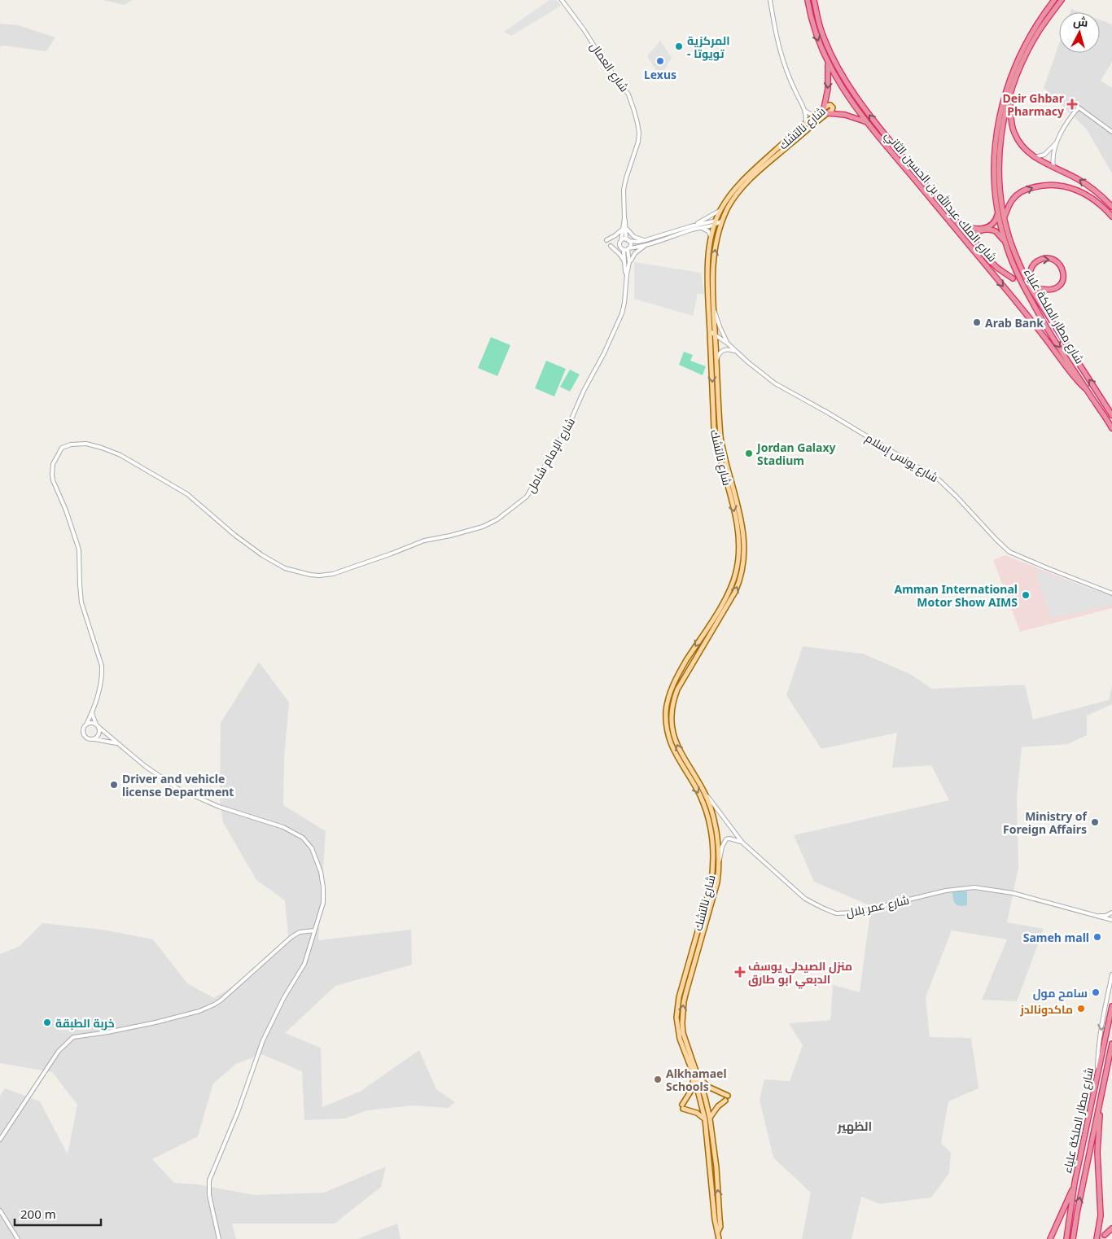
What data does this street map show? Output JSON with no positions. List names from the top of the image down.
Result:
{
  "streets": {
    "highway": ["شارع الملك عبدالله بن الحسين الثاني", "شارع مطار الملكة علياء"],
    "main road": ["شارع نالتشك"],
    "street": [
      "شارع العمال",
      "شارع الإمام شامل",
      "شارع يونس إسلام",
      "شارع عمر بلال"
    ]
  },
  "crossings": [
    ["شارع نالتشك", "شارع يونس إسلام"],
    ["شارع نالتشك", "شارع عمر بلال"],
    ["شارع الملك عبدالله بن الحسين الثاني", "شارع مطار الملكة علياء"]
  ],
  "districts": ["الظهير"],
  "places": {
    "other": [
      "المركزية - تويوتا",
      "Lexus",
      "Arab Bank",
      "Jordan Galaxy Stadium",
      "Amman International Motor Show AIMS",
      "Driver and vehicle license Department",
      "Ministry of Foreign Affairs",
      "Sameh mall",
      "سامح مول",
      "ماكدونالدز",
      "خربة الطبقة",
      "Alkhamael Schools"
    ],
    "health": ["Deir Ghbar Pharmacy", "منزل الصيدلي يوسف الدبعي ابو طارق"]
  },
  "scale_bar": "200 m",
  "north": "top"
}
